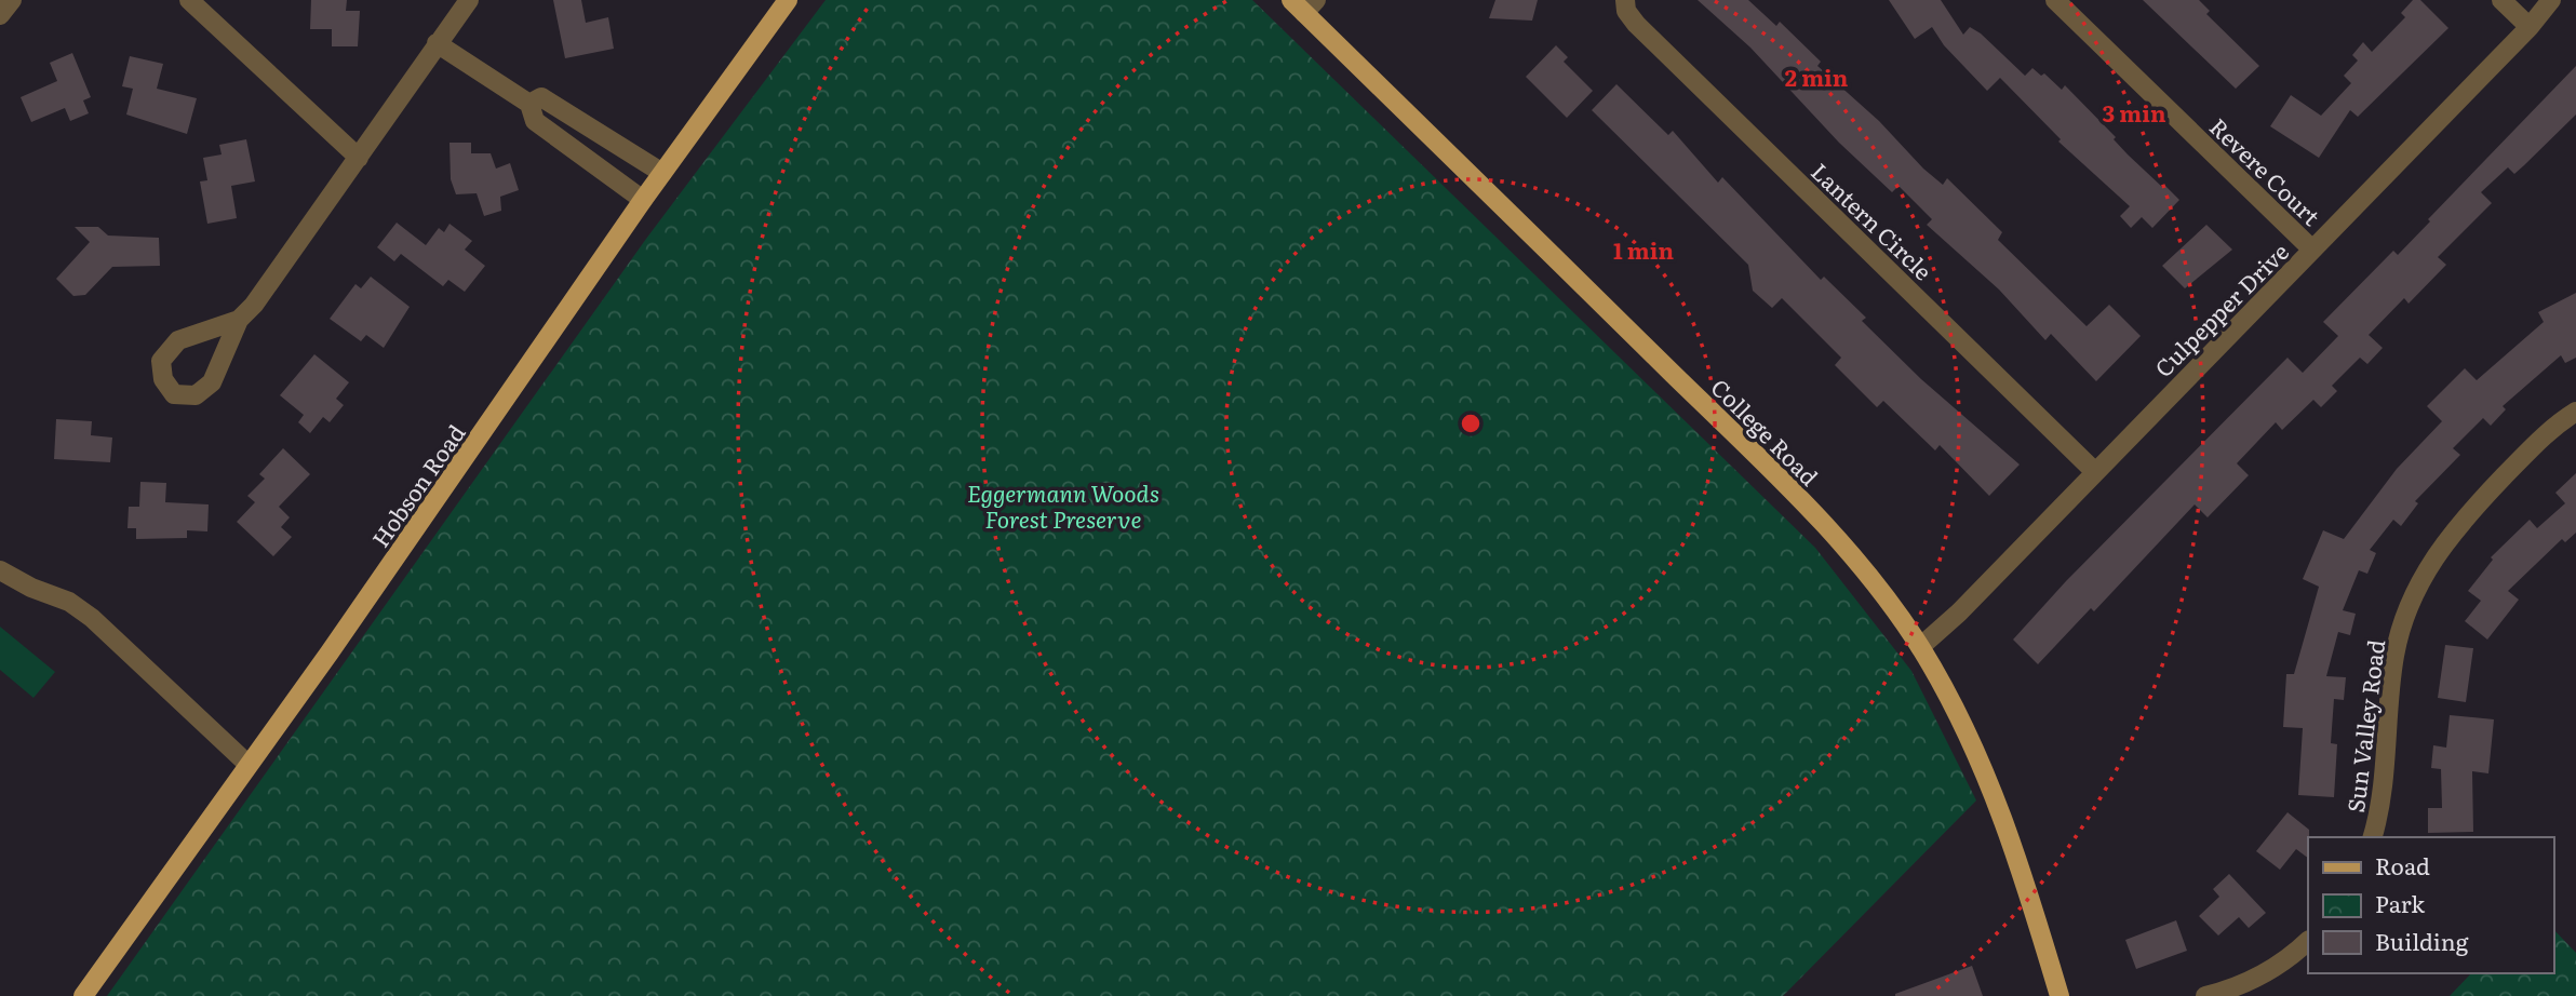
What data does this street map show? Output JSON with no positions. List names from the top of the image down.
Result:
{
  "streets": {
    "main road": ["College Road", "Hobson Road"],
    "street": [
      "Revere Court",
      "Lantern Circle",
      "Culpepper Drive",
      "Sun Valley Road"
    ]
  },
  "crossings": [
    ["Revere Court", "Culpepper Drive"],
    ["Lantern Circle", "Culpepper Drive"],
    ["Culpepper Drive", "College Road"]
  ],
  "parks": ["Eggermann Woods Forest Preserve"],
  "legend": ["Road", "Park", "Building"],
  "rings": ["2 min", "3 min", "1 min"]
}
